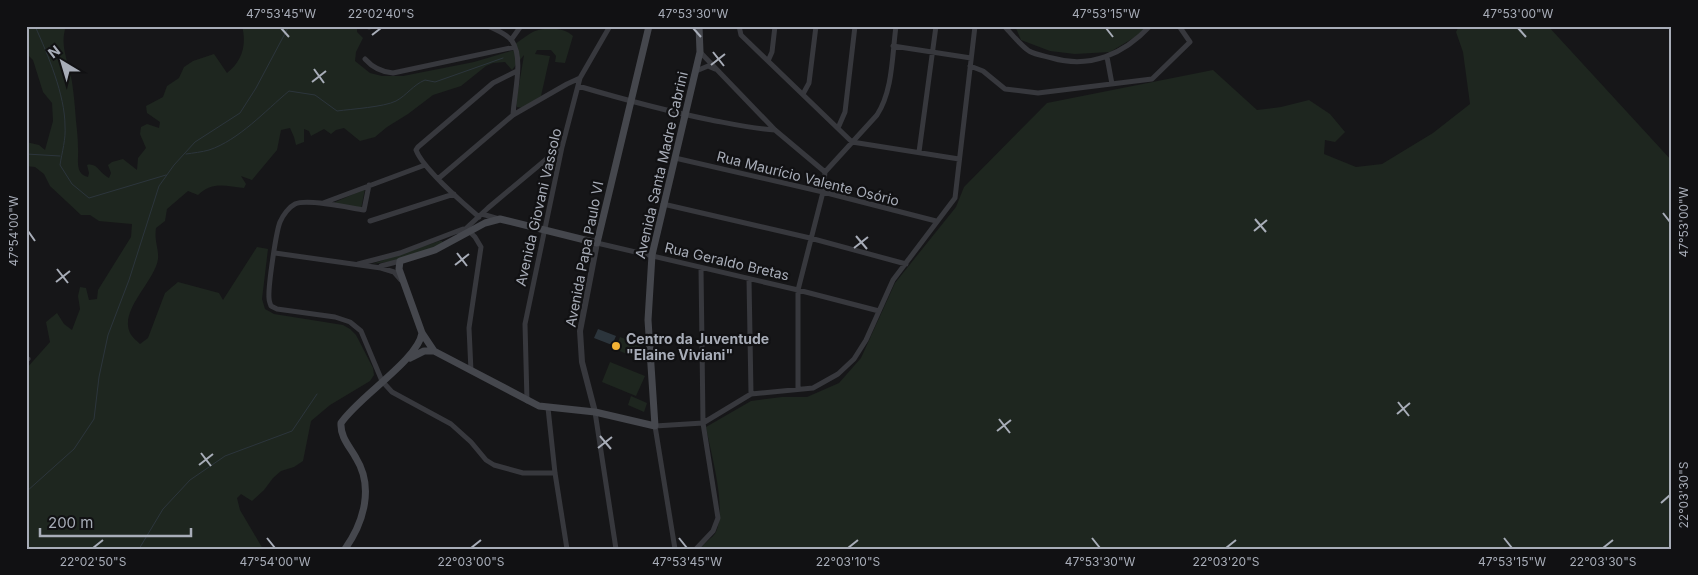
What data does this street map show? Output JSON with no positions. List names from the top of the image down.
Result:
{
  "streets": {
    "main road": ["Avenida Santa Madre Cabrini", "Avenida Papa Paulo VI", "Rua Geraldo Bretas"],
    "street": ["Rua Maurício Valente Osório", "Avenida Giovani Vassolo"]
  },
  "crossings": [
    ["Avenida Santa Madre Cabrini", "Rua Maurício Valente Osório"],
    ["Avenida Santa Madre Cabrini", "Rua Geraldo Bretas"],
    ["Avenida Giovani Vassolo", "Rua Geraldo Bretas"],
    ["Avenida Papa Paulo VI", "Rua Geraldo Bretas"]
  ],
  "places": ["Centro da Juventude \"Elaine Viviani\""],
  "scale_bar": "200 m",
  "north": "top left",
  "coordinates": [
    "47°53'45\"W",
    "22°02'40\"S",
    "47°53'30\"W",
    "47°53'15\"W",
    "47°53'00\"W",
    "47°54'00\"W",
    "22°03'30\"S",
    "22°02'50\"S",
    "22°03'00\"S",
    "22°03'10\"S",
    "22°03'20\"S"
  ]
}
